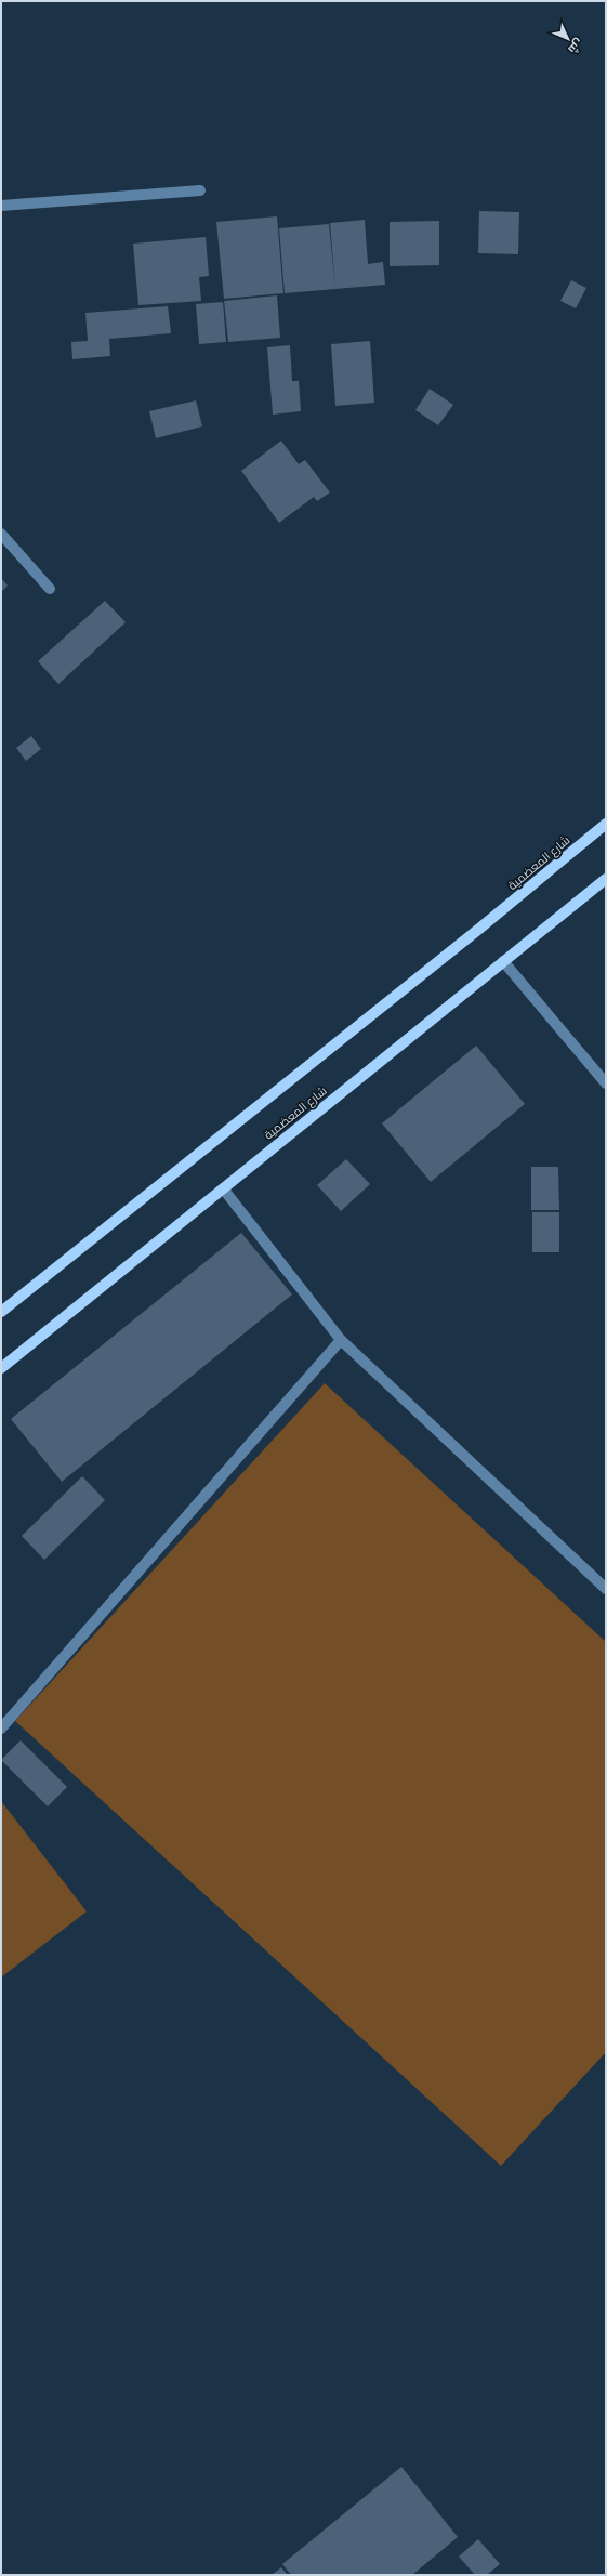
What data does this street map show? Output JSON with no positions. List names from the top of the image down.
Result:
{
  "streets": {
    "main road": ["شارع المعضمية"]
  },
  "north": "bottom right"
}
